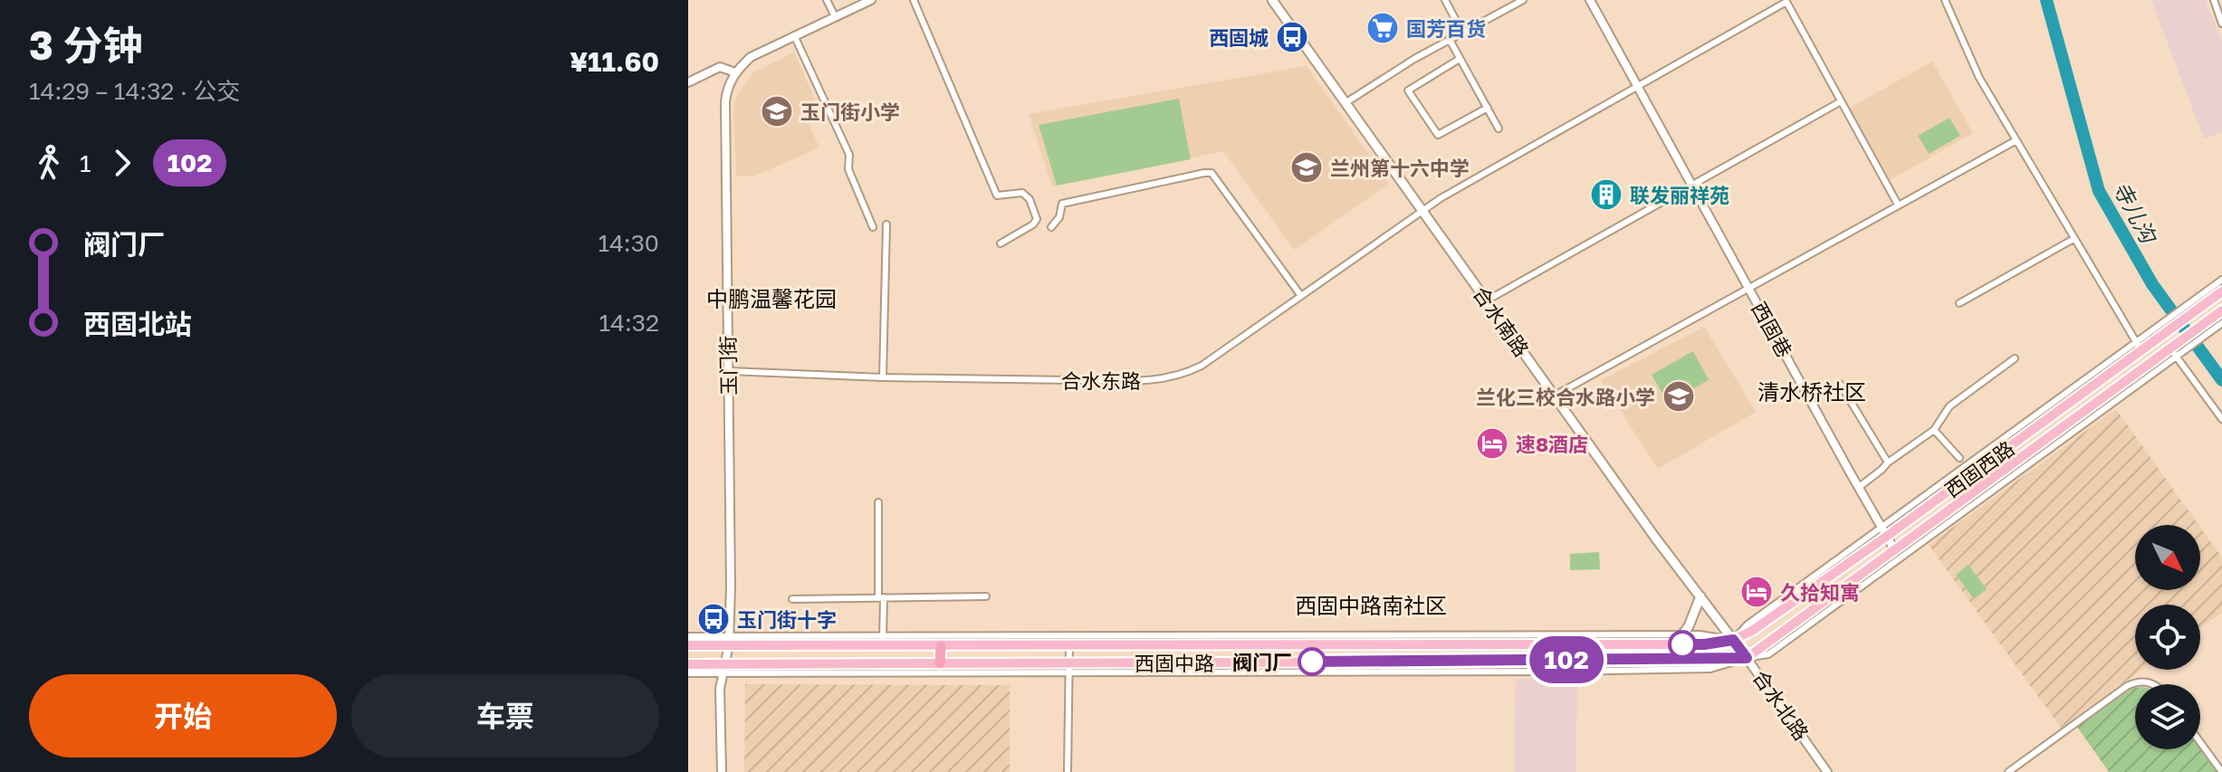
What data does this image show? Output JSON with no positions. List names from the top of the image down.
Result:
{
  "streets": {
    "main road": [
      "合水南路",
      "西固西路",
      "西固中路",
      "合水北路"
    ],
    "street": ["西固巷", "玉门街", "合水东路"]
  },
  "crossings": [
    ["合水南路", "合水东路"],
    ["合水南路", "西固西路"],
    ["合水南路", "西固中路"],
    ["合水南路", "合水北路"],
    ["西固巷", "合水东路"],
    ["西固巷", "西固西路"],
    ["玉门街", "合水东路"],
    ["玉门街", "西固中路"],
    ["西固西路", "西固中路"],
    ["西固西路", "合水北路"],
    ["西固中路", "合水北路"]
  ],
  "districts": ["中鹏温馨花园", "清水桥社区", "西固中路南社区"],
  "water": ["寺儿沟"],
  "places": {
    "supermarket": ["国芳百货"],
    "bus stop": ["西固城", "玉门街十字"],
    "school or university": ["玉门街小学", "兰州第十六中学", "兰化三校合水路小学"],
    "building": ["联发丽祥苑"],
    "hotel": ["速8酒店", "久拾知寓"],
    "other": ["阀门厂"]
  },
  "lines": ["bus line 102"],
  "north": "bottom right",
  "page": {
    "heading": ["3 分钟", "14:29 – 14:32 · 公交", "¥11.60"],
    "on_map": "102",
    "legs": ["1", "102"],
    "list": [
      {
        "name": "阀门厂",
        "value": "14:30"
      },
      {
        "name": "西固北站",
        "value": "14:32"
      }
    ],
    "buttons": ["开始", "车票"]
  }
}
